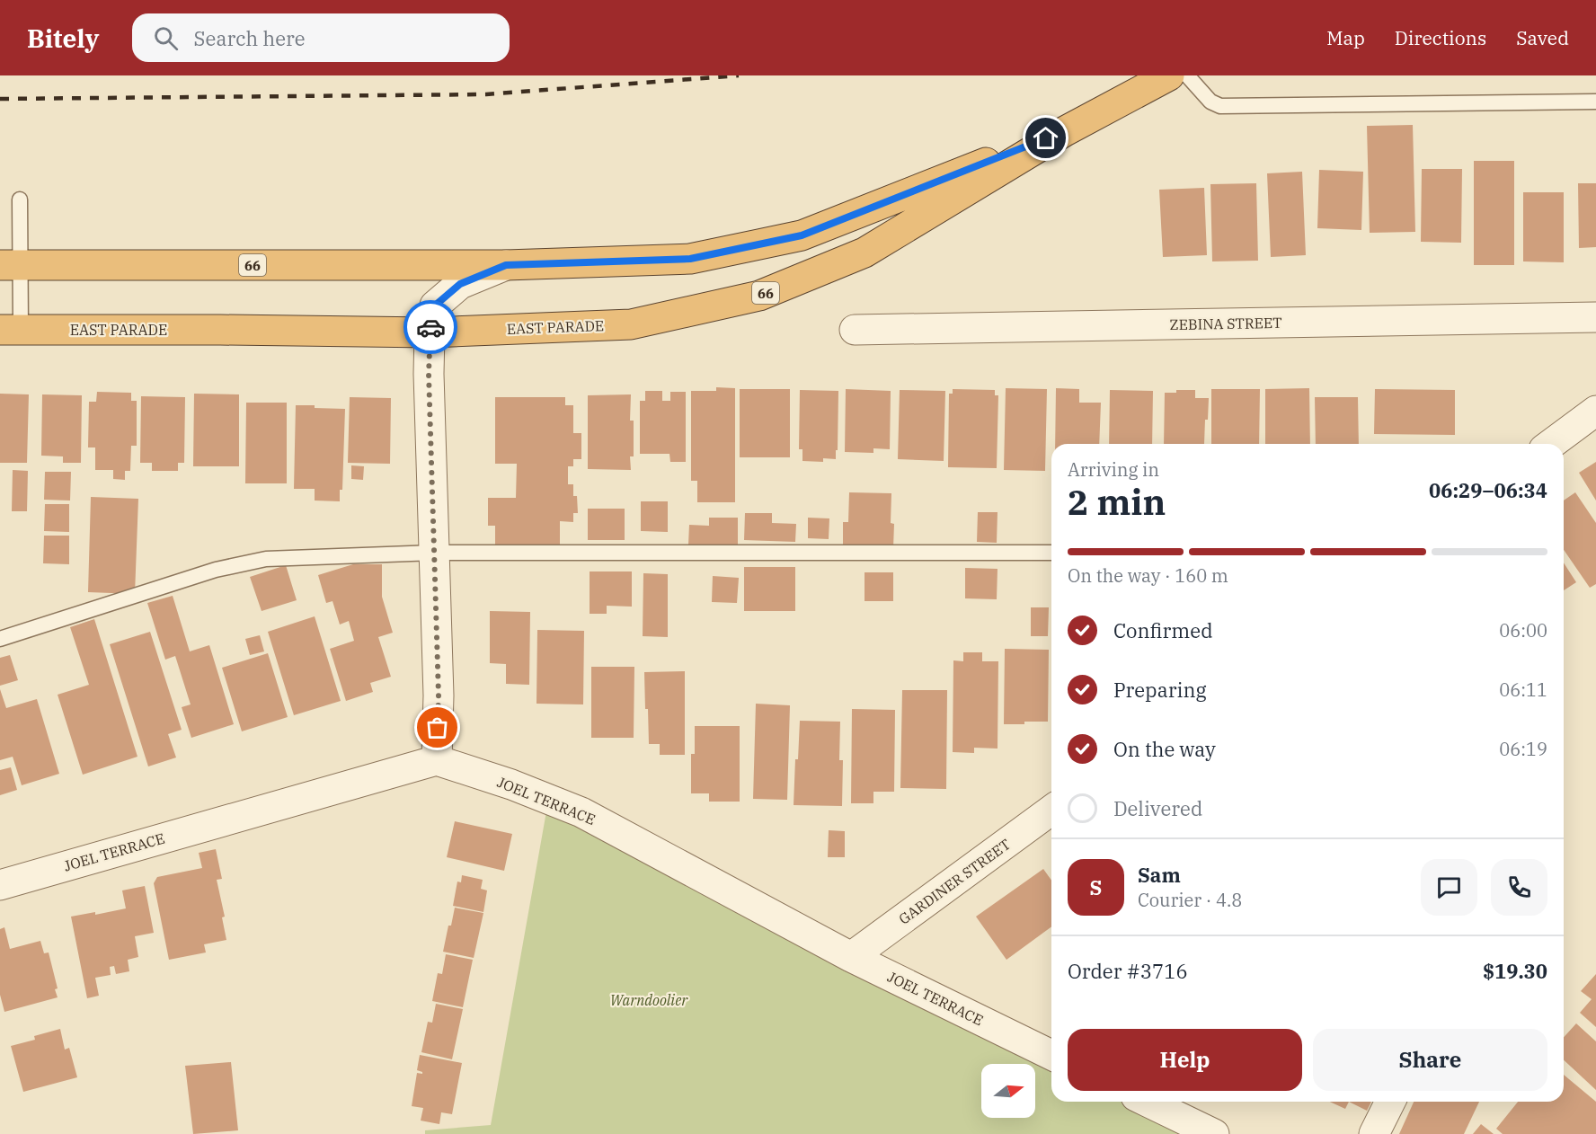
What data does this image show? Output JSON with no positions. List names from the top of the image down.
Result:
{
  "streets": {
    "highway": ["66", "EAST PARADE"],
    "street": ["ZEBINA STREET", "JOEL TERRACE", "GARDINER STREET"]
  },
  "crossings": [
    ["JOEL TERRACE", "GARDINER STREET"]
  ],
  "parks": ["Warndoolier"],
  "north": "right",
  "page": {
    "header": "Bitely",
    "search": "Search here",
    "nav": ["Map", "Directions", "Saved"],
    "heading": ["2 min", "Arriving in", "06:29–06:34"],
    "panel": [
      "Sam",
      "Courier · 4.8",
      "Order #3716",
      "$19.30"
    ],
    "bar": "On the way · 160 m",
    "list": [
      ["Confirmed", "06:00"],
      ["Preparing", "06:11"],
      ["On the way", "06:19"],
      "Delivered"
    ],
    "round": "S",
    "buttons": ["Help", "Share"]
  }
}
